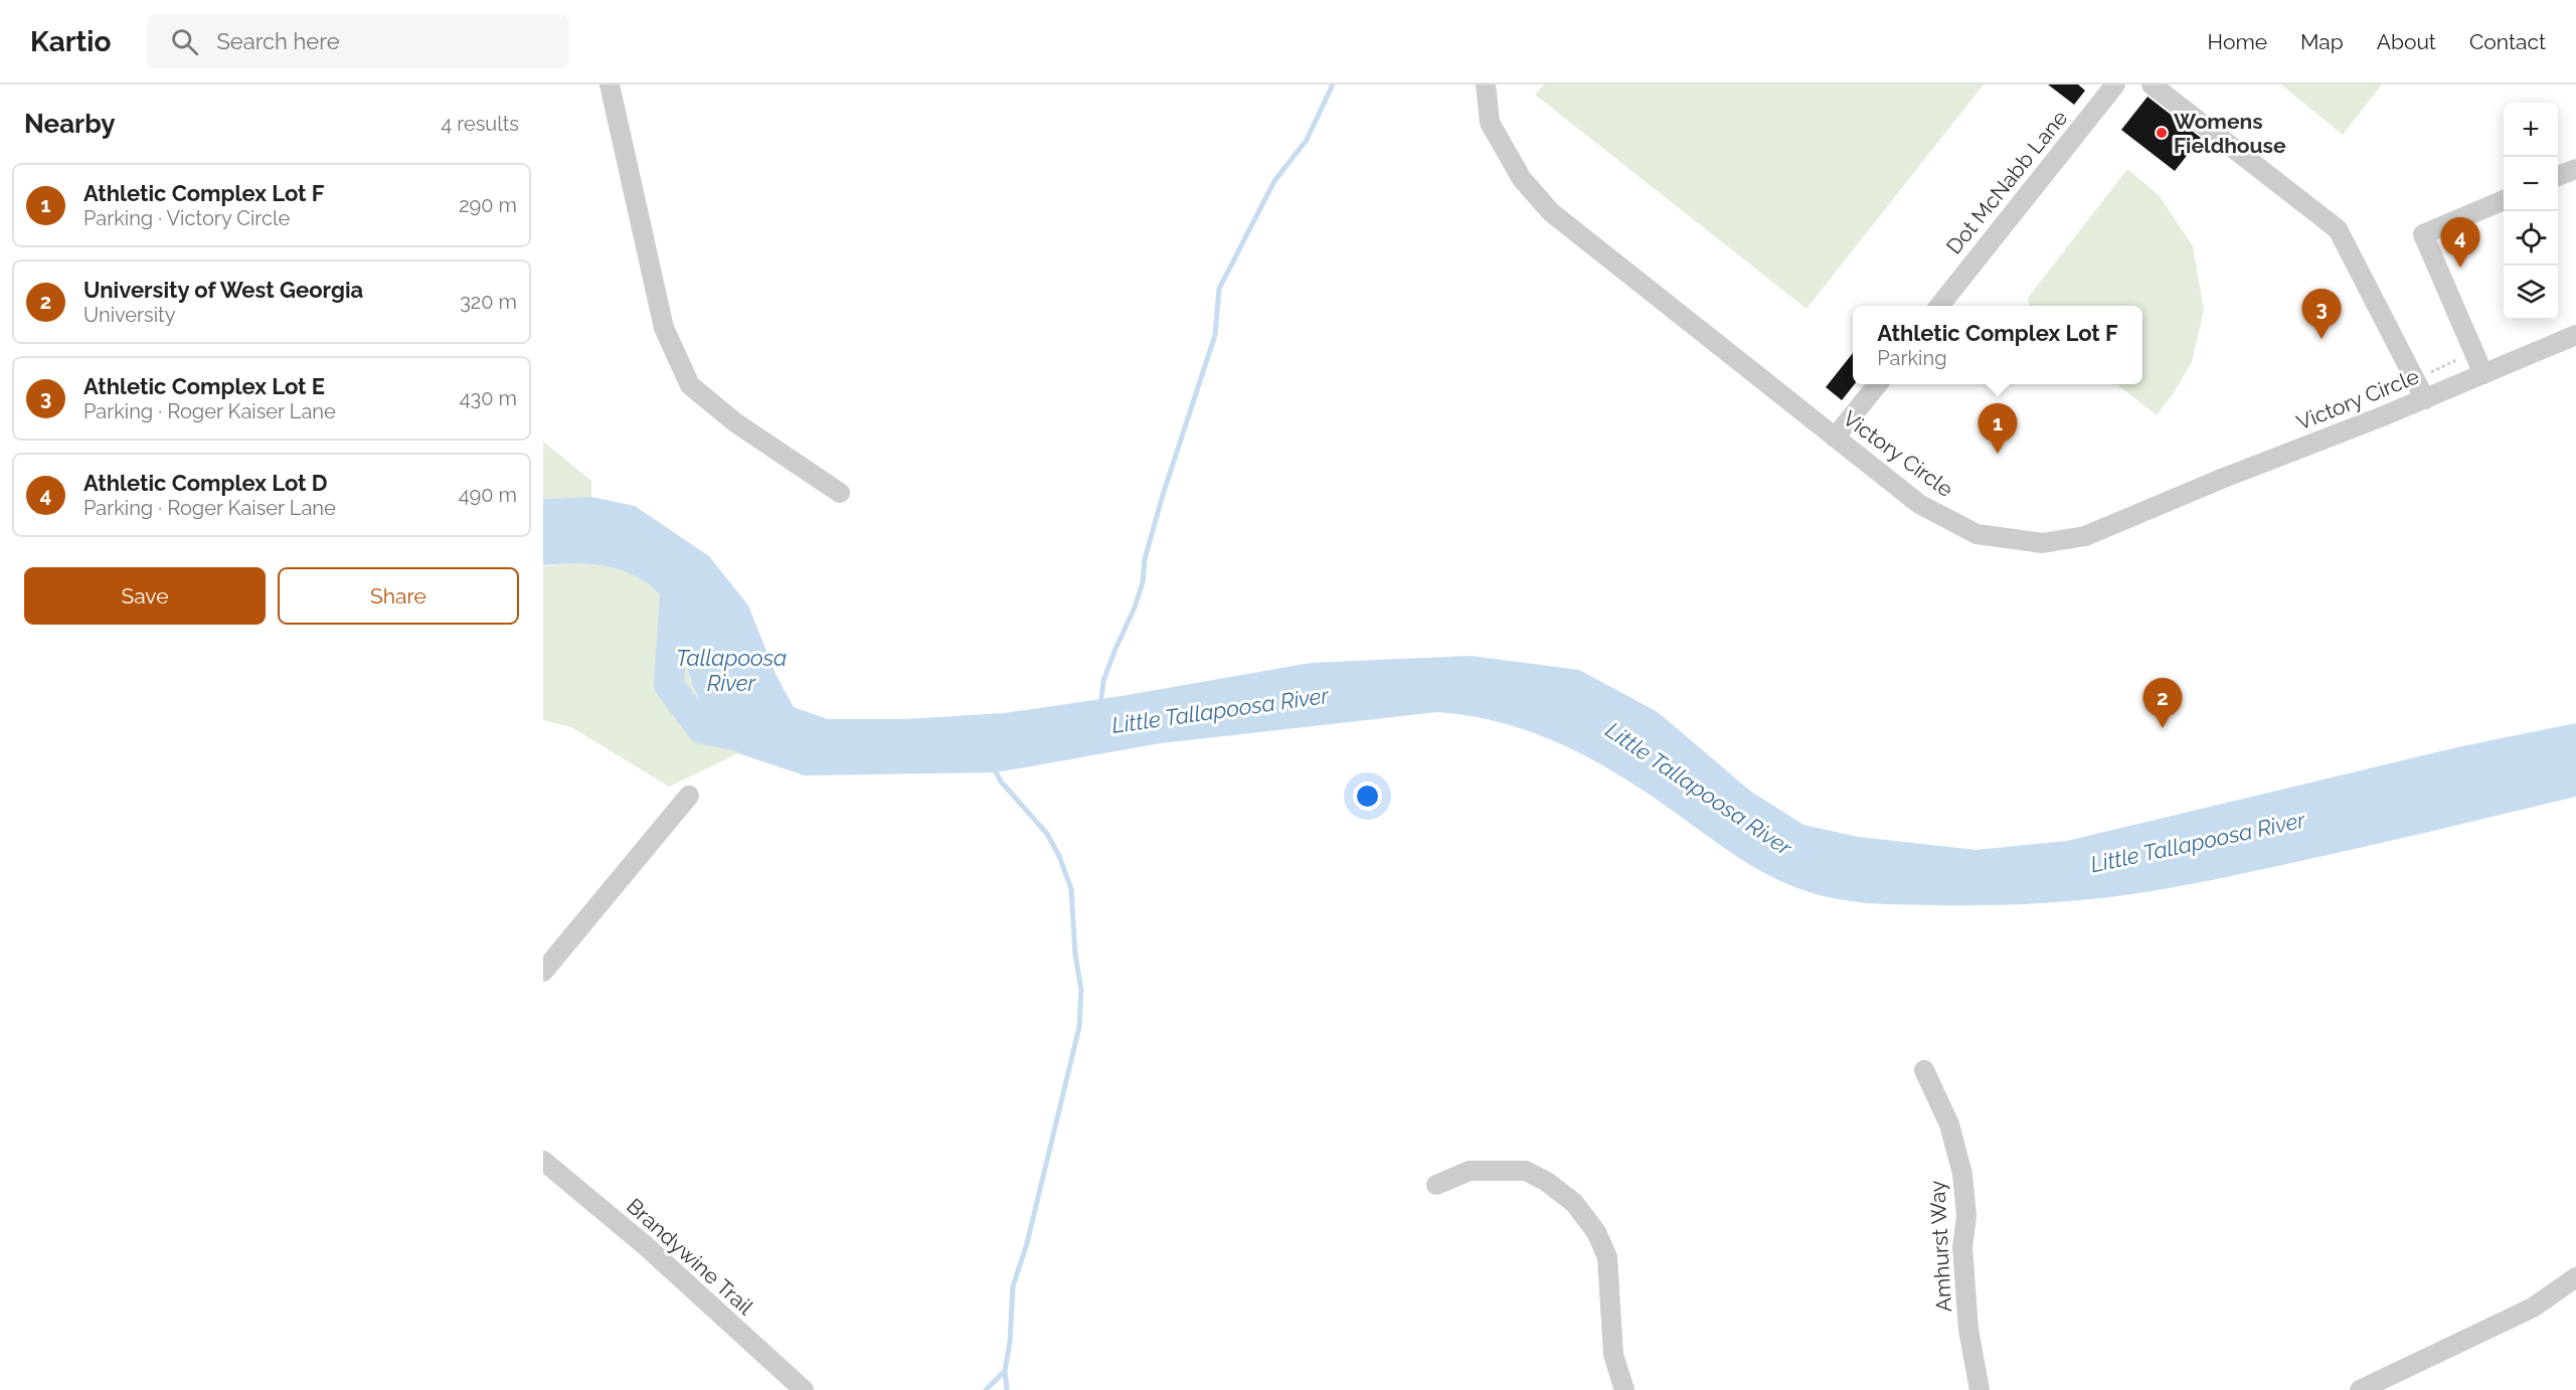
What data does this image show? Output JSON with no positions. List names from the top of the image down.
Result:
{
  "streets": {
    "street": [
      "Dot McNabb Lane",
      "Victory Circle",
      "Amhurst Way",
      "Brandywine Trail"
    ]
  },
  "water": ["Tallapoosa River", "Little Tallapoosa River"],
  "places": ["Womens Fieldhouse"],
  "page": {
    "header": "Kartio",
    "search": "Search here",
    "nav": [
      "Home",
      "Map",
      "About",
      "Contact"
    ],
    "heading": ["Nearby", "4 results"],
    "map_buttons": ["+", "−"],
    "list": [
      {
        "mark": "1",
        "name": "Athletic Complex Lot F",
        "note": "Parking · Victory Circle",
        "value": "290 m"
      },
      {
        "mark": "2",
        "name": "University of West Georgia",
        "note": "University",
        "value": "320 m"
      },
      {
        "mark": "3",
        "name": "Athletic Complex Lot E",
        "note": "Parking · Roger Kaiser Lane",
        "value": "430 m"
      },
      {
        "mark": "4",
        "name": "Athletic Complex Lot D",
        "note": "Parking · Roger Kaiser Lane",
        "value": "490 m"
      }
    ],
    "pins": [
      "4",
      "3",
      "1",
      "2"
    ],
    "popup": ["Athletic Complex Lot F", "Parking"],
    "buttons": ["Save", "Share"]
  }
}
